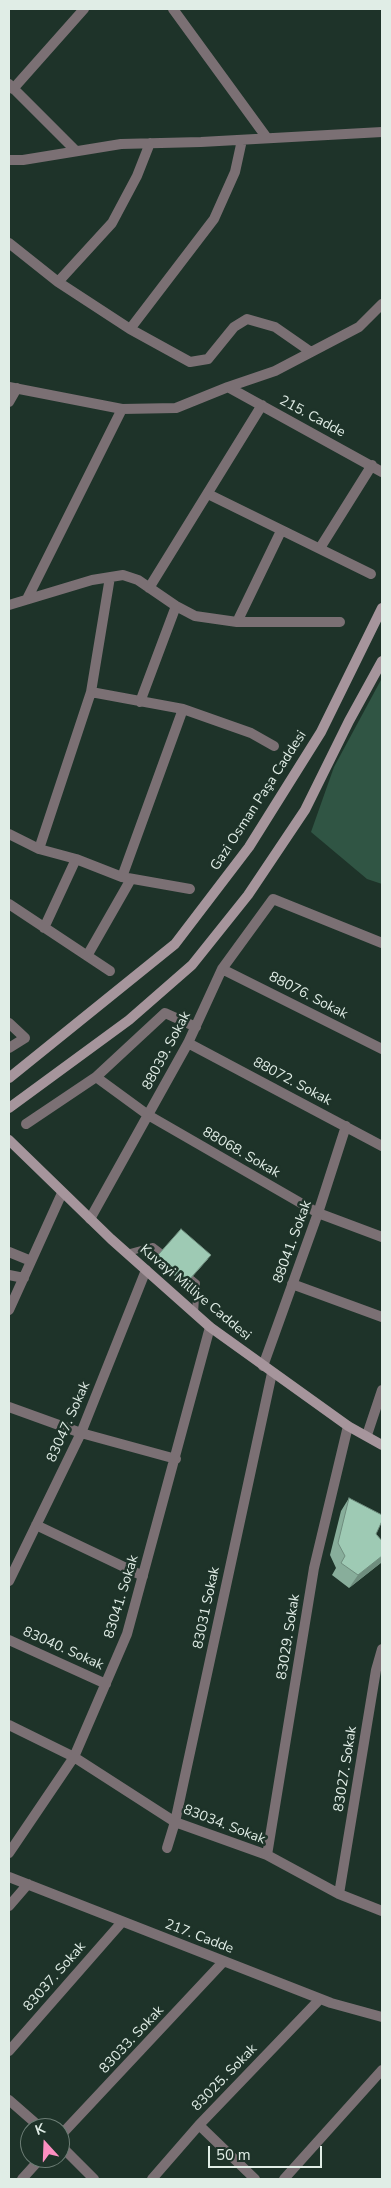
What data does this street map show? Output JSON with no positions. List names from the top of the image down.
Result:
{
  "streets": {
    "main road": ["Gazi Osman Paşa Caddesi", "Kuvayi Milliye Caddesi"],
    "street": [
      "215. Cadde",
      "88076. Sokak",
      "88039. Sokak",
      "88072. Sokak",
      "88068. Sokak",
      "88041. Sokak",
      "83047. Sokak",
      "83041. Sokak",
      "83031 Sokak",
      "83029. Sokak",
      "83040. Sokak",
      "83027. Sokak",
      "83034. Sokak",
      "217. Cadde",
      "83037. Sokak",
      "83033. Sokak",
      "83025. Sokak"
    ]
  },
  "crossings": [
    ["88076. Sokak", "88039. Sokak"],
    ["88039. Sokak", "88072. Sokak"],
    ["88039. Sokak", "88068. Sokak"],
    ["88039. Sokak", "Kuvayi Milliye Caddesi"],
    ["88072. Sokak", "88041. Sokak"],
    ["88068. Sokak", "88041. Sokak"],
    ["88041. Sokak", "Kuvayi Milliye Caddesi"],
    ["Kuvayi Milliye Caddesi", "83047. Sokak"],
    ["Kuvayi Milliye Caddesi", "83041. Sokak"],
    ["Kuvayi Milliye Caddesi", "83031 Sokak"],
    ["Kuvayi Milliye Caddesi", "83029. Sokak"],
    ["83041. Sokak", "83040. Sokak"],
    ["83041. Sokak", "83034. Sokak"],
    ["83031 Sokak", "83034. Sokak"],
    ["83029. Sokak", "83034. Sokak"],
    ["83027. Sokak", "83034. Sokak"],
    ["217. Cadde", "83037. Sokak"],
    ["217. Cadde", "83033. Sokak"],
    ["217. Cadde", "83025. Sokak"]
  ],
  "scale_bar": "50 m",
  "north": "top"
}
